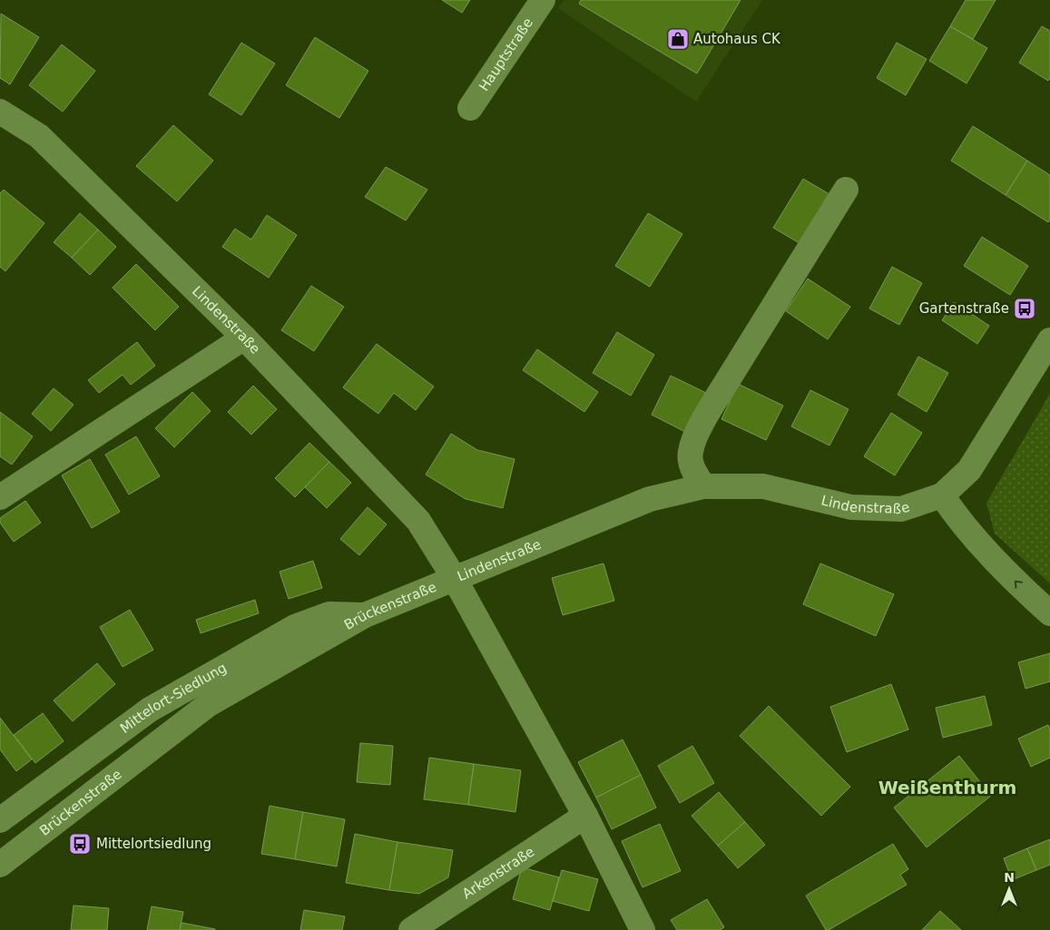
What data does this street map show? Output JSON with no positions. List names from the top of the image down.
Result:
{
  "streets": {
    "street": [
      "Hauptstraße",
      "Lindenstraße",
      "Brückenstraße",
      "Mittelort-Siedlung",
      "Arkenstraße"
    ]
  },
  "crossings": [
    ["Lindenstraße", "Brückenstraße"],
    ["Brückenstraße", "Mittelort-Siedlung"]
  ],
  "districts": ["Weißenthurm"],
  "places": {
    "shop": ["Autohaus CK"],
    "bus stop": ["Gartenstraße", "Mittelortsiedlung"]
  },
  "north": "top"
}
